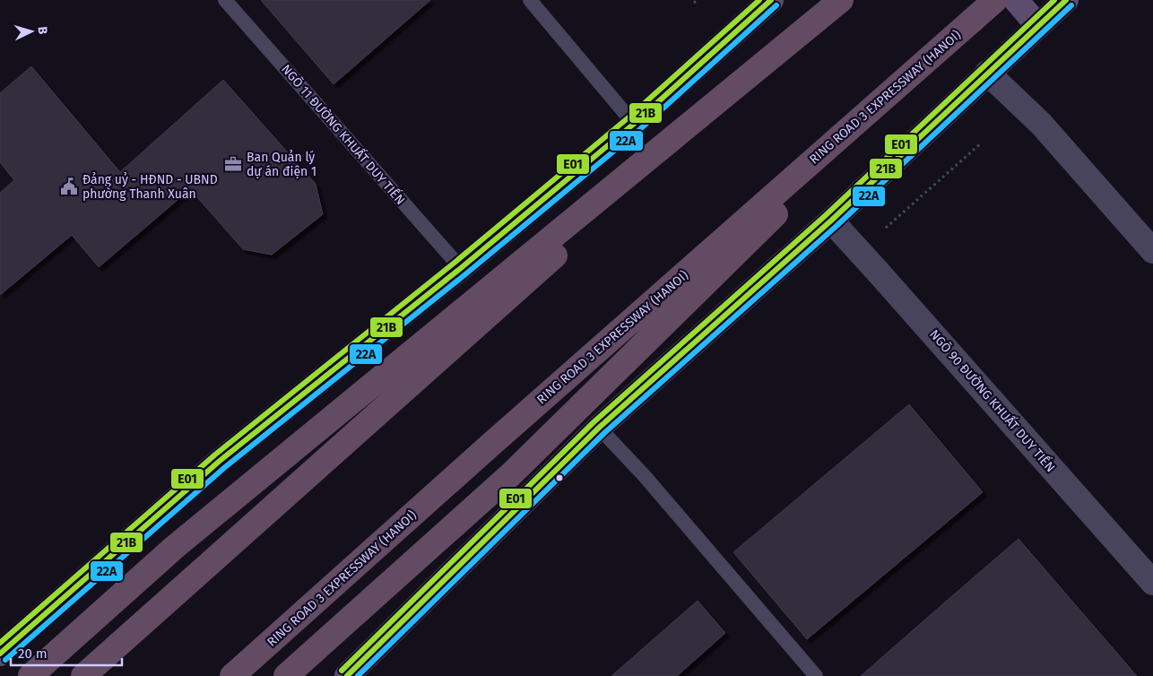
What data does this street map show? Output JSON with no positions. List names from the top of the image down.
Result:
{
  "streets": {
    "highway": ["RING ROAD 3 EXPRESSWAY (HANOI)"],
    "street": ["NGÕ 90 ĐƯỜNG KHUẤT DUY TIẾN"],
    "lane": ["NGÕ 11 ĐƯỜNG KHUẤT DUY TIẾN"]
  },
  "places": {
    "office": ["Ban Quản lý dự án điện 1"],
    "public building": ["Đảng uỷ - HĐND - UBND phường Thanh Xuân"]
  },
  "lines": ["transit line 21B", "transit line E01", "transit line 22A"],
  "scale_bar": "20 m",
  "north": "right"
}
